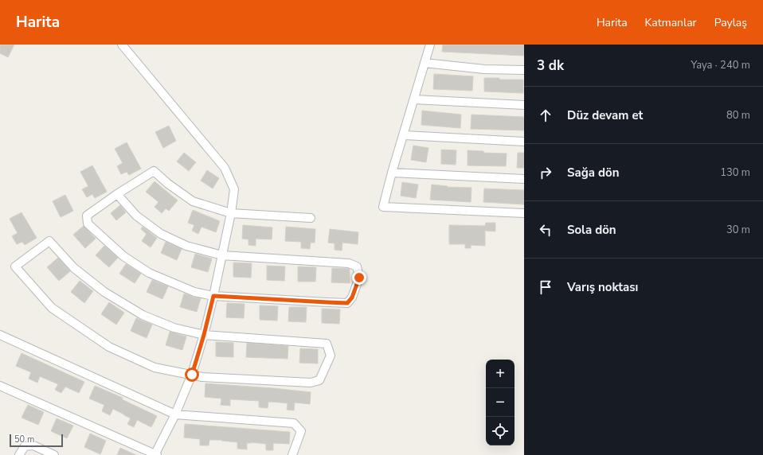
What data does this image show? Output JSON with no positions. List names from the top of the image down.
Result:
{
  "scale_bar": "50 m",
  "page": {
    "header": "Harita",
    "nav": ["Harita", "Katmanlar", "Paylaş"],
    "heading": ["3 dk", "Yaya · 240 m"],
    "list": [
      ["Düz devam et", "80 m"],
      ["Sağa dön", "130 m"],
      ["Sola dön", "30 m"],
      "Varış noktası"
    ],
    "map_buttons": ["+", "−"],
    "scale": "50 m"
  }
}
